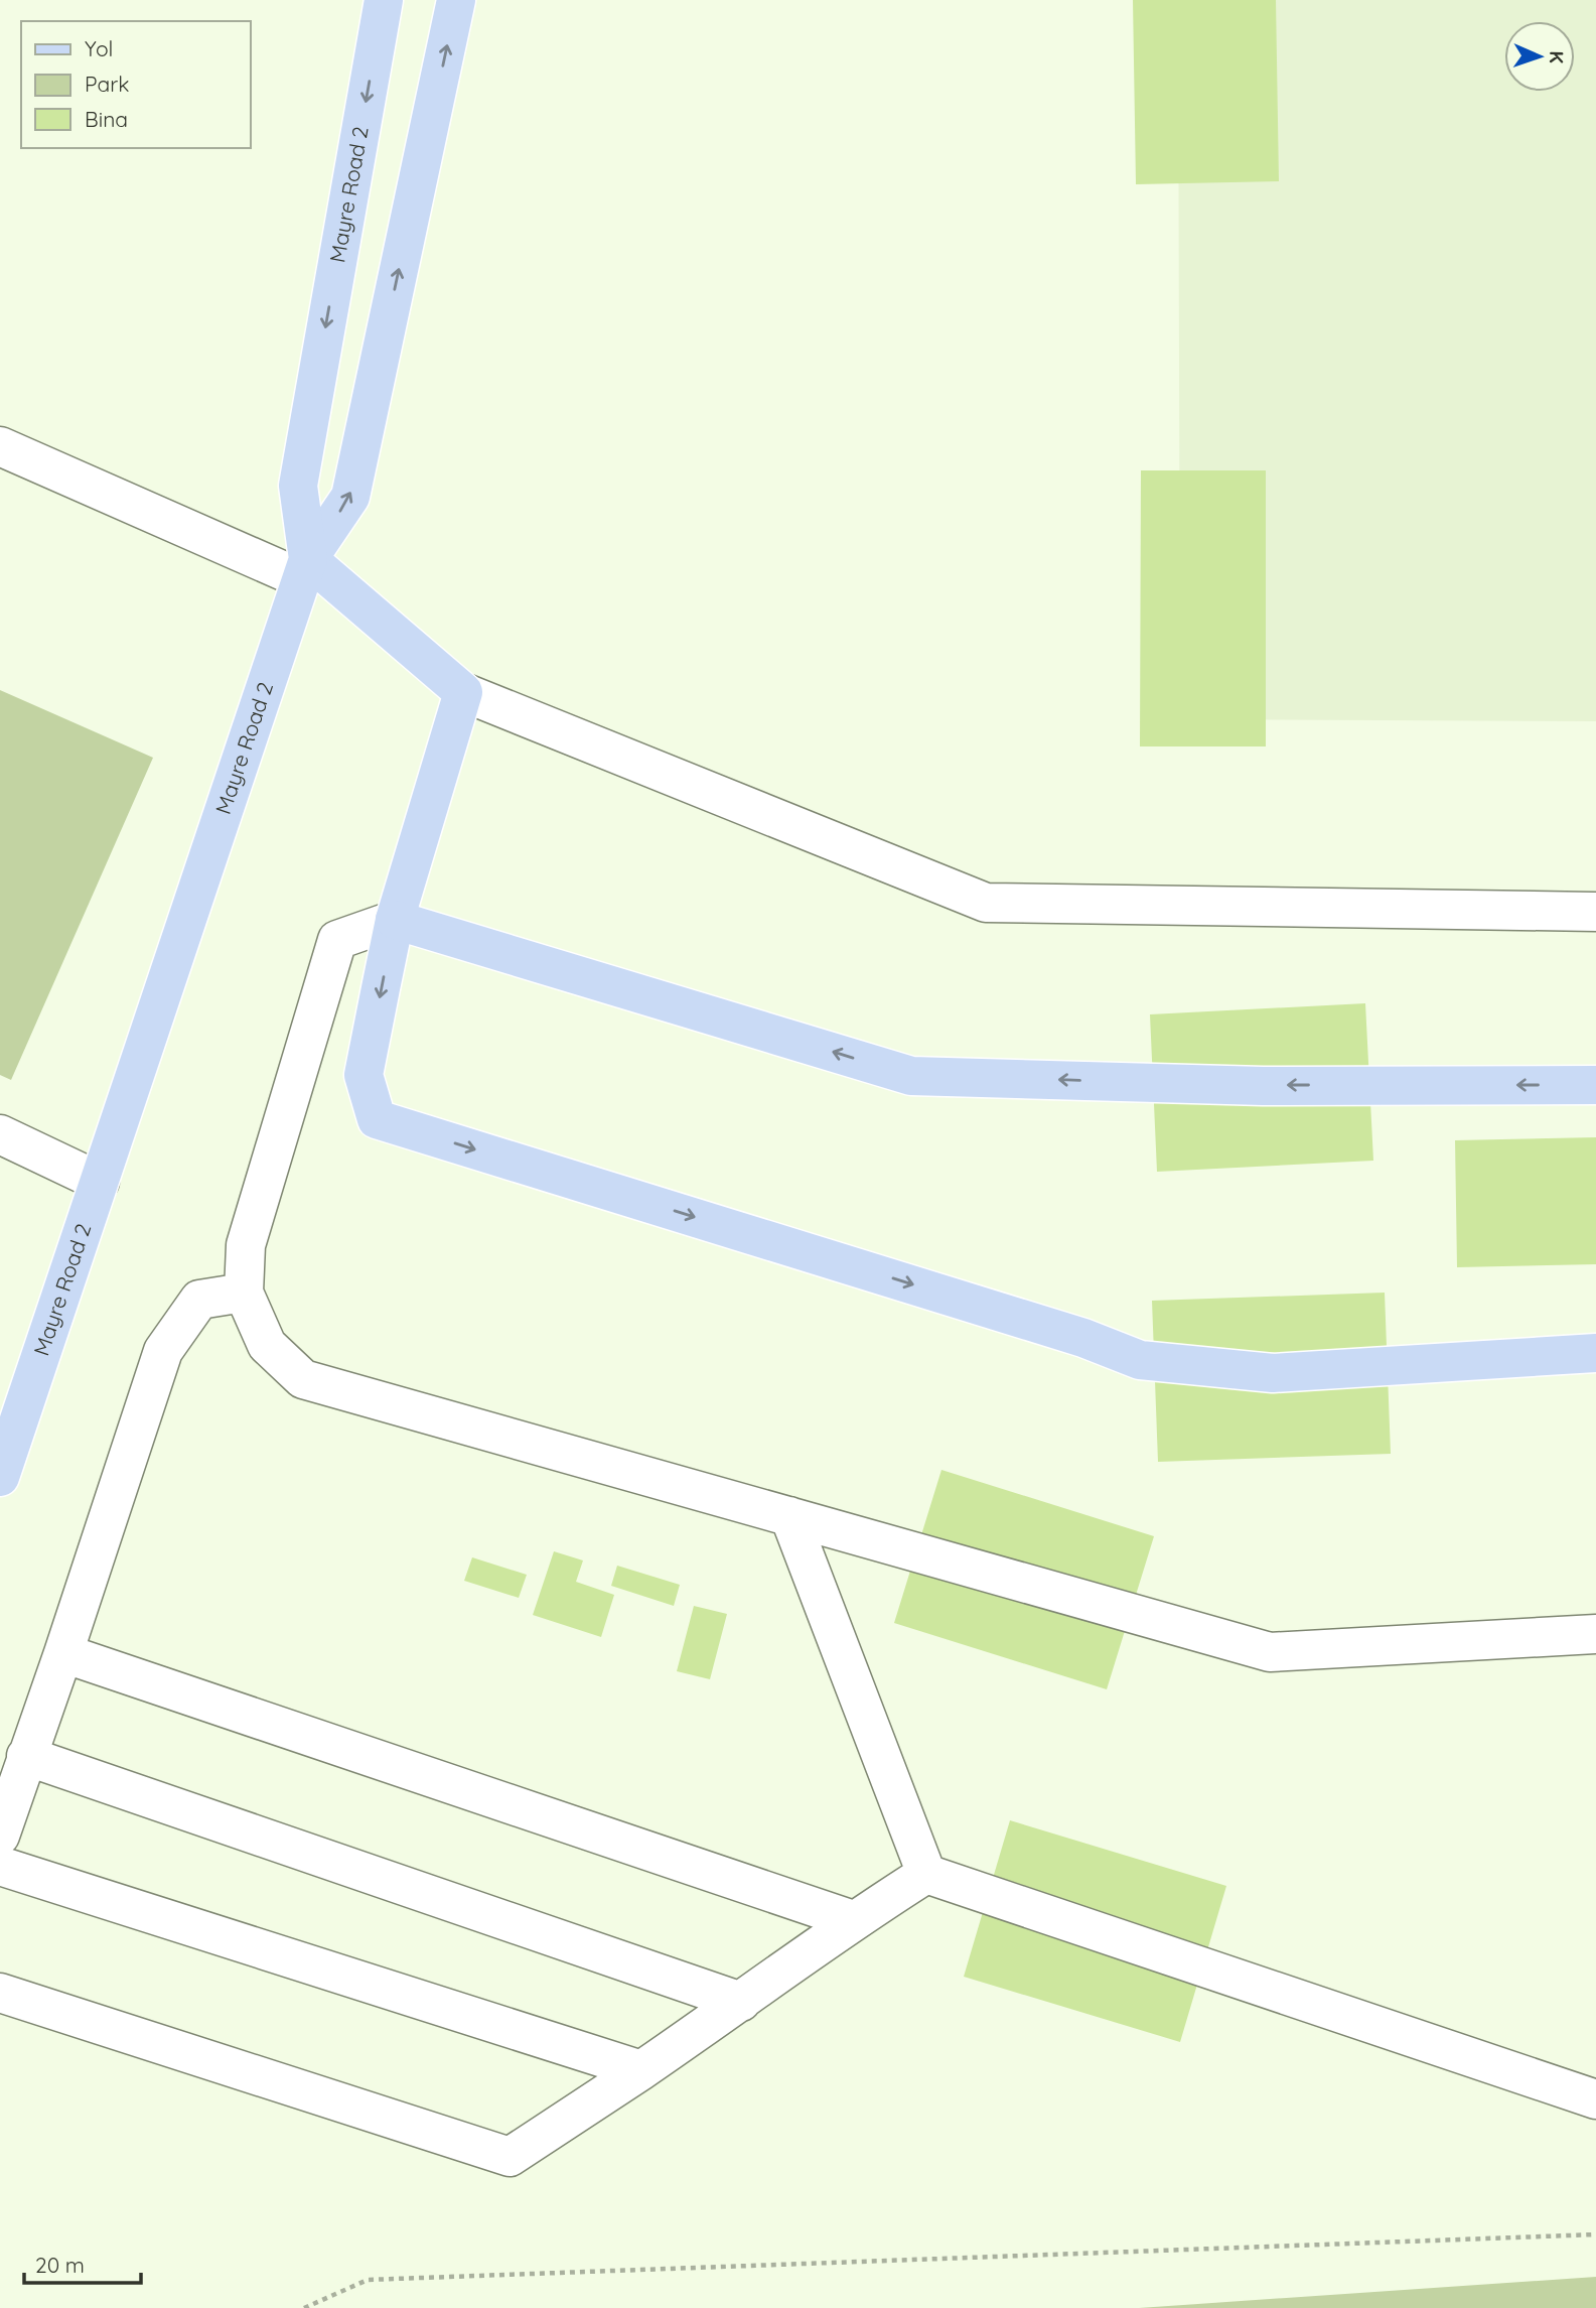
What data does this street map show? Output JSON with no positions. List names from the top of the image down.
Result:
{
  "streets": {
    "main road": ["Mayre Road 2"]
  },
  "legend": ["Yol", "Park", "Bina"],
  "scale_bar": "20 m",
  "north": "right"
}
